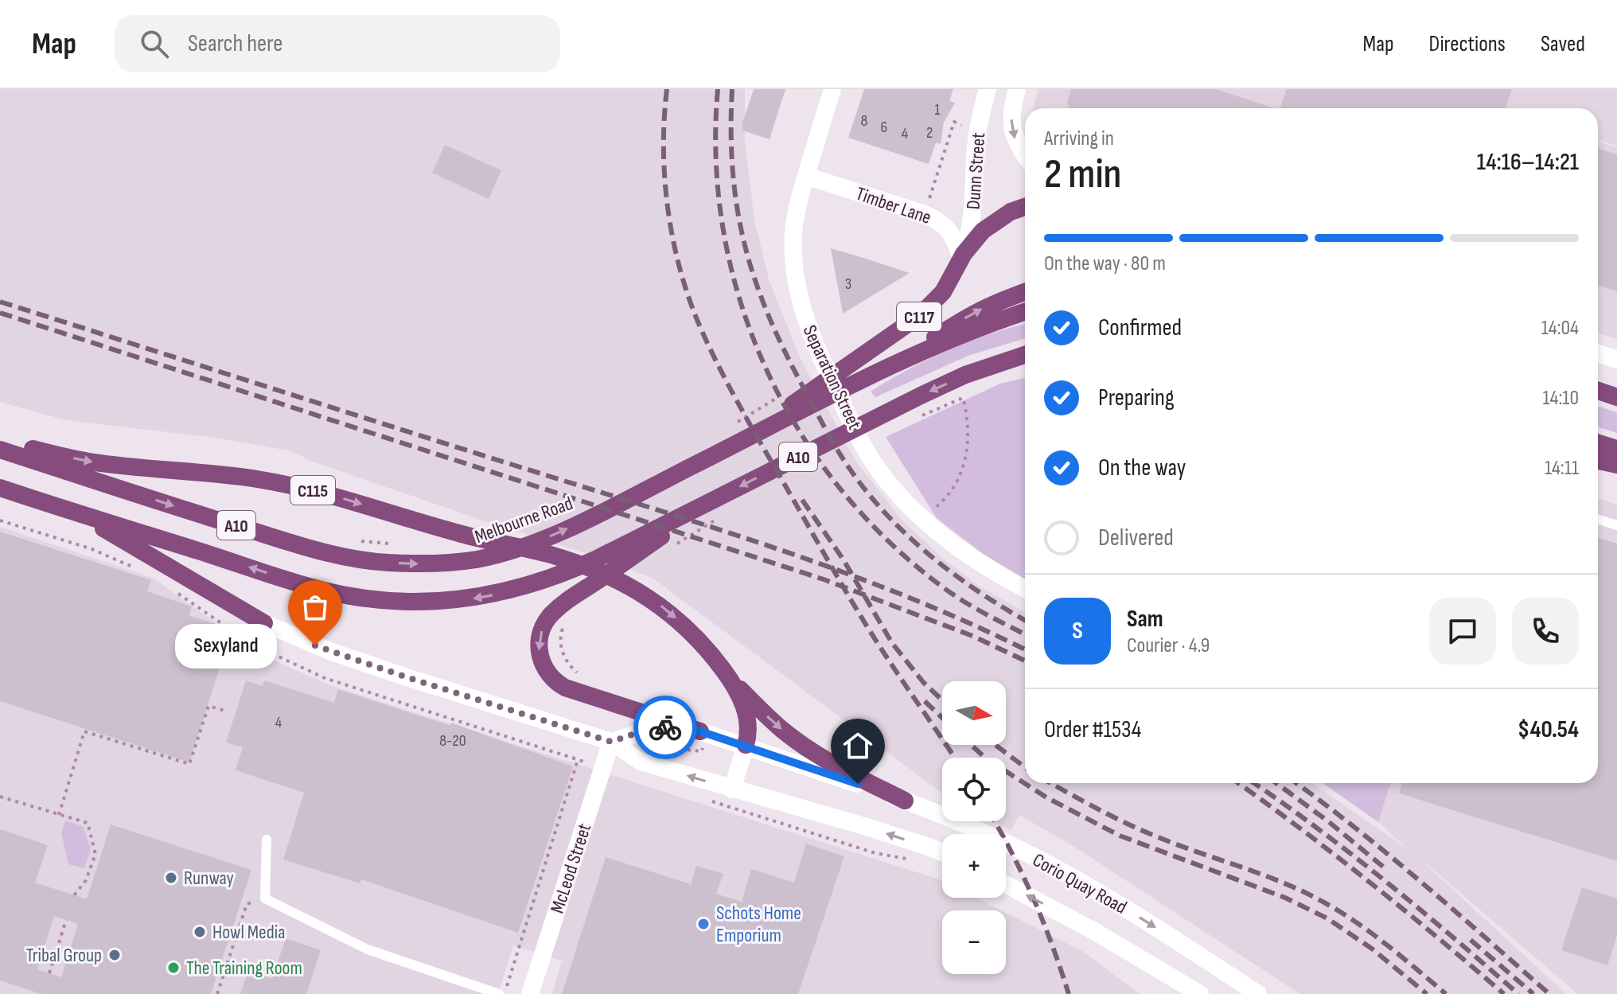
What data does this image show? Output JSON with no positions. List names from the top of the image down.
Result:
{
  "streets": {
    "highway": [
      "C117",
      "A10",
      "C115",
      "Melbourne Road"
    ],
    "main road": [
      "Dunn Street",
      "Timber Lane",
      "Separation Street",
      "McLeod Street",
      "Corio Quay Road"
    ]
  },
  "crossings": [
    ["Dunn Street", "Timber Lane"],
    ["Dunn Street", "C117"],
    ["Timber Lane", "C117"],
    ["Timber Lane", "Separation Street"],
    ["C117", "Melbourne Road"],
    ["A10", "C115"],
    ["C115", "Melbourne Road"],
    ["C115", "Corio Quay Road"],
    ["McLeod Street", "Corio Quay Road"]
  ],
  "places": [
    "Sexyland",
    "Runway",
    "Schots Home Emporium",
    "Howl Media",
    "Tribal Group",
    "The Training Room"
  ],
  "house_numbers": [
    "1",
    "8",
    "6",
    "2",
    "4",
    "3",
    "4",
    "8-20"
  ],
  "north": "right",
  "page": {
    "header": "Map",
    "search": "Search here",
    "nav": ["Map", "Directions", "Saved"],
    "heading": ["2 min", "Arriving in", "14:16–14:21"],
    "panel": [
      "Sam",
      "Courier · 4.9",
      "Order #1534",
      "$40.54"
    ],
    "bar": "On the way · 80 m",
    "list": [
      ["Confirmed", "14:04"],
      ["Preparing", "14:10"],
      ["On the way", "14:11"],
      "Delivered"
    ],
    "round": "S",
    "bubble": "Sexyland",
    "map_buttons": ["+", "−"]
  }
}
